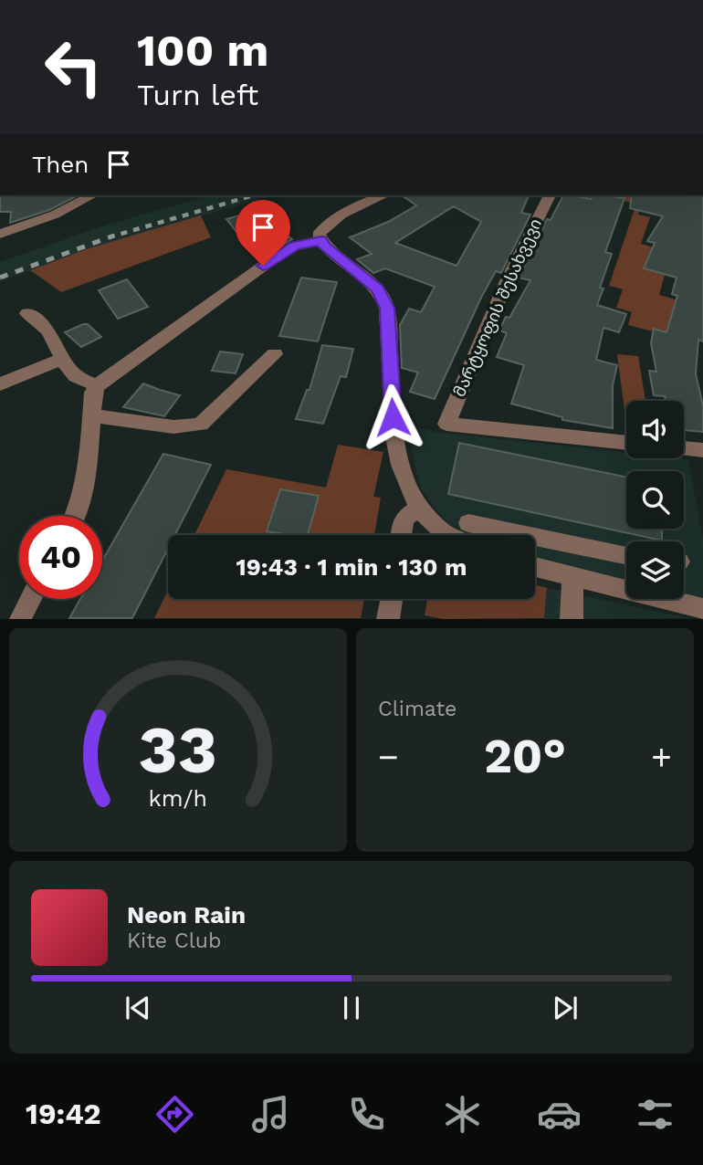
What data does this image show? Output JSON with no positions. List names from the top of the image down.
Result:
{
  "streets": {
    "street": ["მარტყოფის შესახვევი"]
  },
  "page": {
    "turn": ["100 m", "Turn left"],
    "then": "Then",
    "limit": "40",
    "trip": "19:43 · 1 min · 130 m",
    "tile": "Climate",
    "heat": ["−", "20°", "+"],
    "song": ["Neon Rain", "Kite Club"],
    "tabs": "19:42",
    "gauge": ["33", "km/h"]
  }
}
